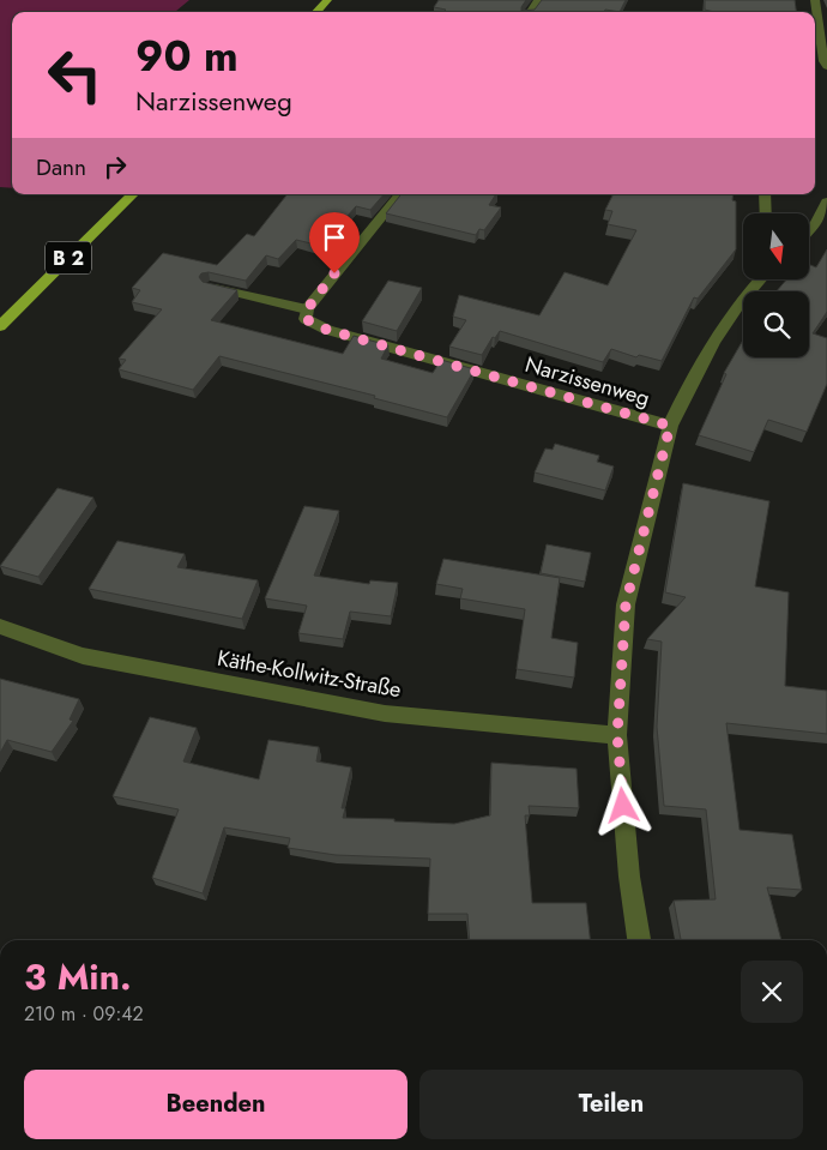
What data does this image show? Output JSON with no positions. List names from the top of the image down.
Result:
{
  "streets": {
    "main road": ["B 2"],
    "street": ["Narzissenweg", "Käthe-Kollwitz-Straße"]
  },
  "north": "bottom",
  "page": {
    "turn": ["90 m", "Narzissenweg"],
    "then": "Dann",
    "heading": ["3 Min.", "210 m · 09:42"],
    "buttons": ["Beenden", "Teilen"]
  }
}
